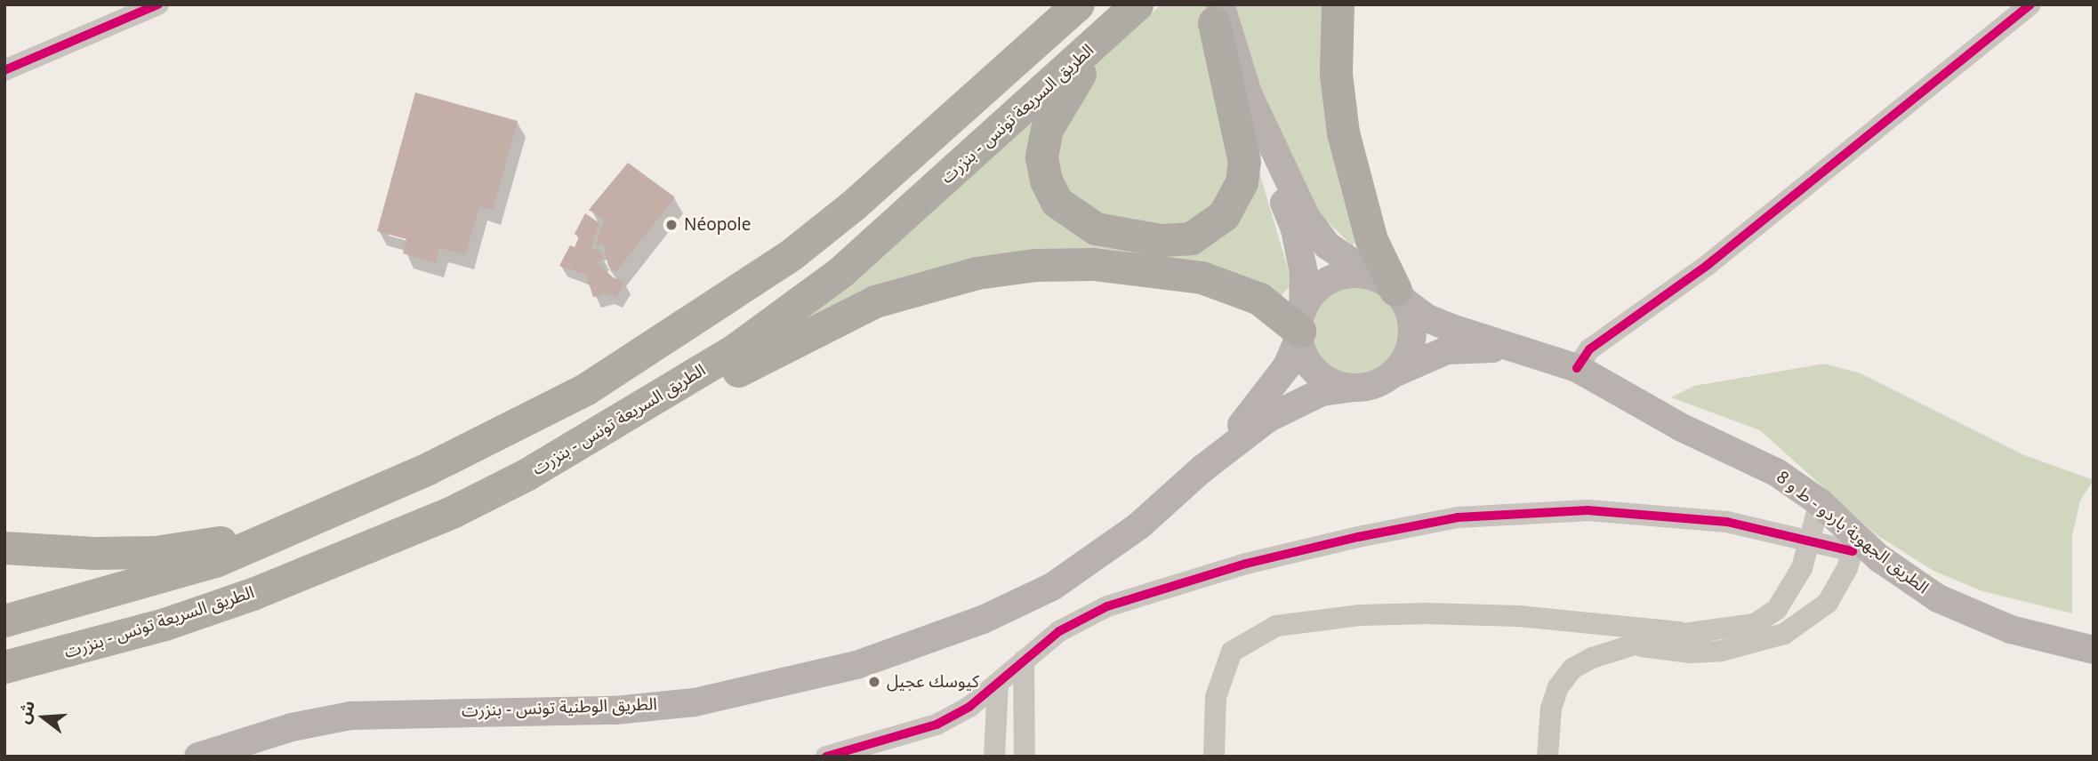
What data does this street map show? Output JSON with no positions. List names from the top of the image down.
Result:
{
  "streets": {
    "highway": ["الطريق السريعة تونس - بنزرت"],
    "main road": ["الطريق الجهوية باردو - ط و 8", "الطريق الوطنية تونس - بنزرت"]
  },
  "crossings": [
    ["الطريق الجهوية باردو - ط و 8", "الطريق الوطنية تونس - بنزرت"]
  ],
  "places": ["Néopole", "كيوسك عجيل"],
  "north": "left"
}
